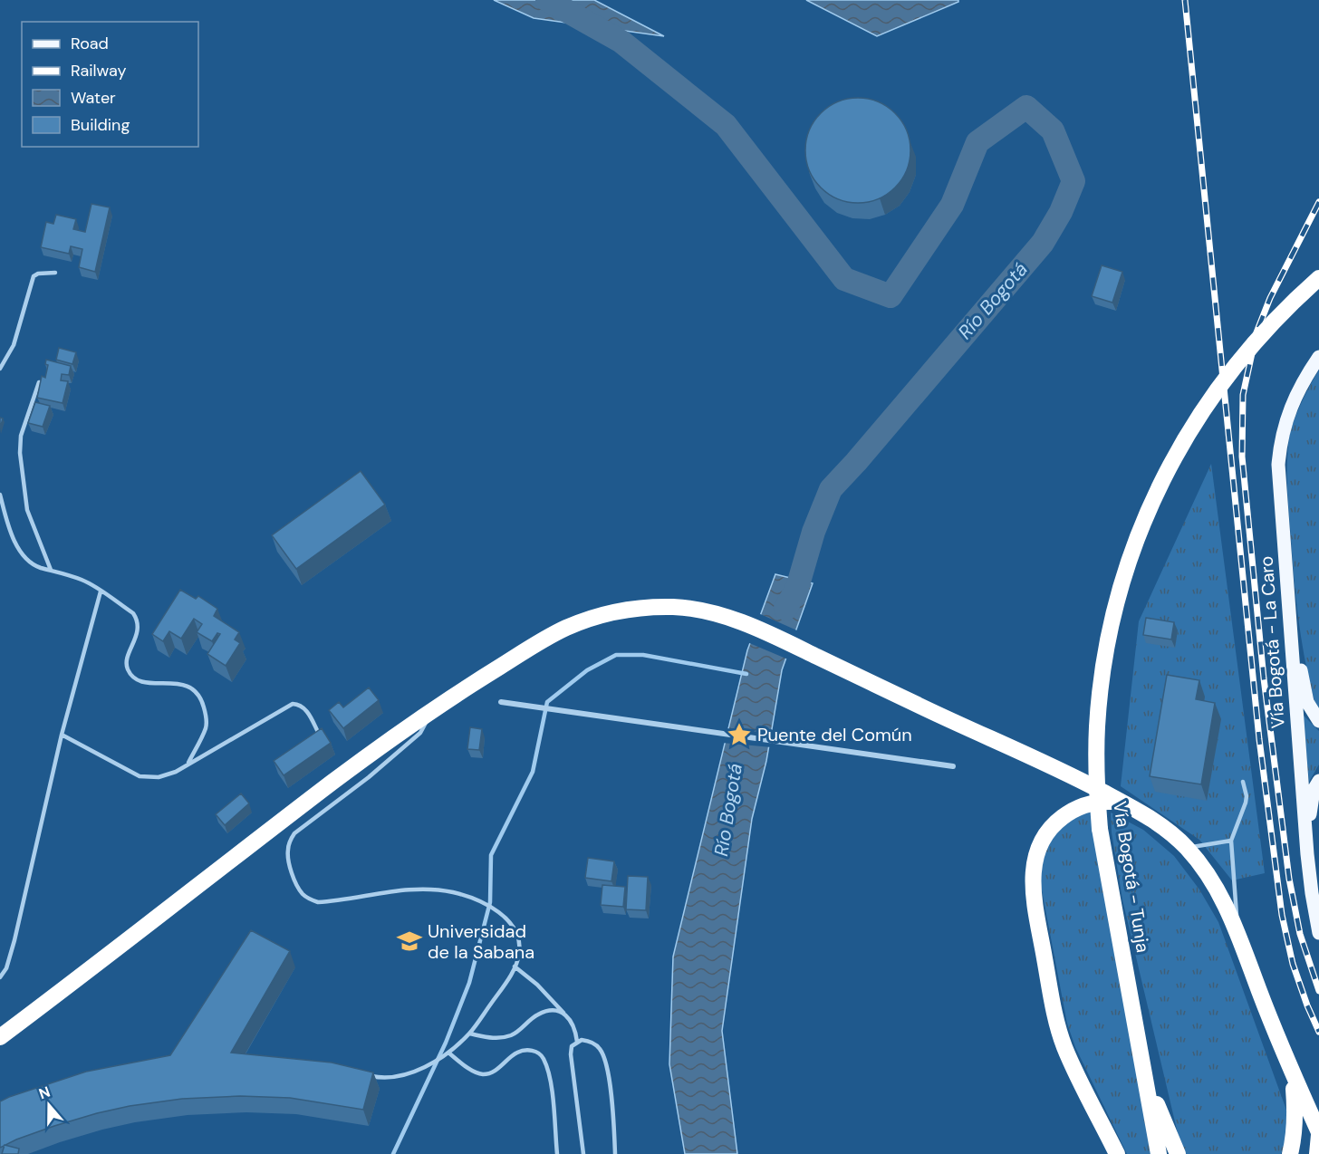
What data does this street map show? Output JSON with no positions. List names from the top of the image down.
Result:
{
  "streets": {
    "highway": ["Vía Bogotá - Tunja"],
    "main road": ["Vía Bogotá - La Caro"]
  },
  "water": ["Río Bogotá"],
  "places": {
    "place": ["Puente del Común"],
    "school or university": ["Universidad de la Sabana"]
  },
  "legend": [
    "Road",
    "Railway",
    "Water",
    "Building"
  ],
  "north": "top"
}
